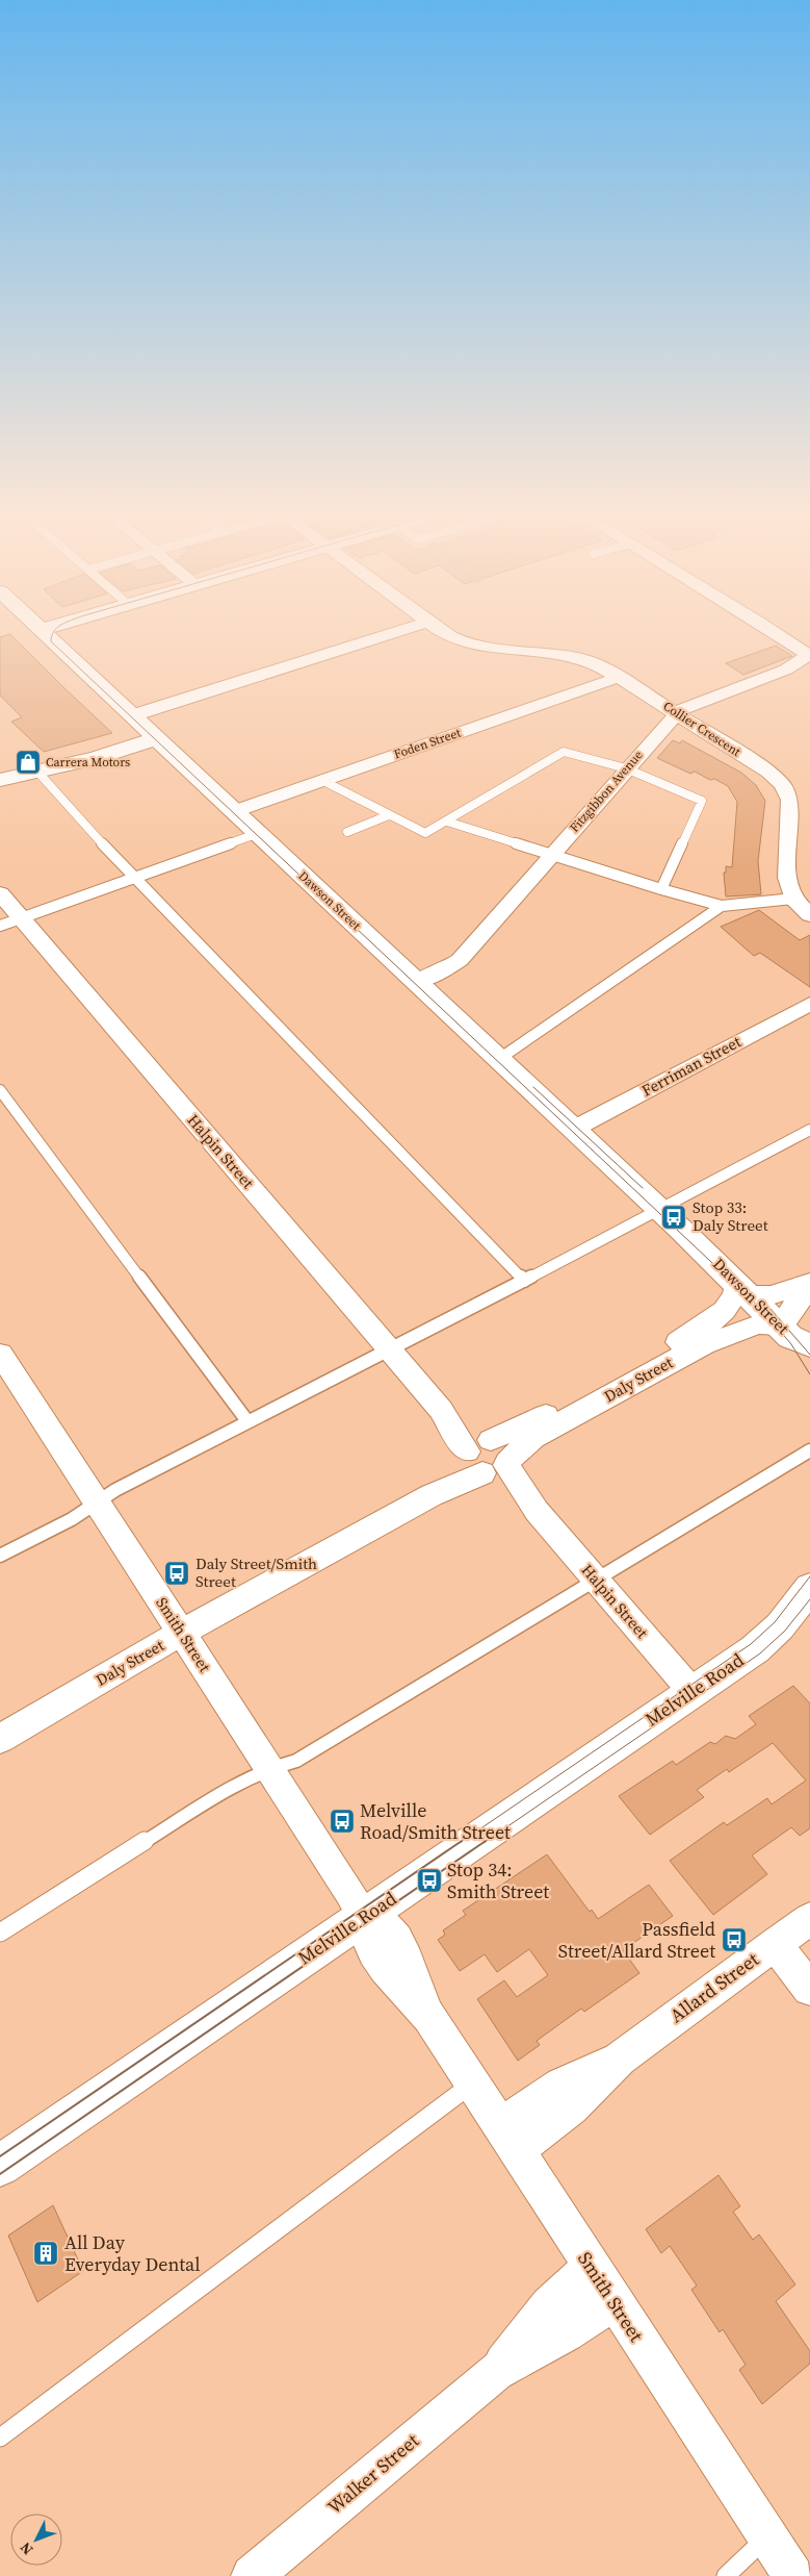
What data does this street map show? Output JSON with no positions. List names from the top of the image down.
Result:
{
  "streets": {
    "main road": ["Dawson Street", "Melville Road"],
    "street": [
      "Collier Crescent",
      "Foden Street",
      "Fitzgibbon Avenue",
      "Ferriman Street",
      "Halpin Street",
      "Daly Street",
      "Smith Street",
      "Allard Street",
      "Walker Street"
    ]
  },
  "crossings": [
    ["Collier Crescent", "Foden Street"],
    ["Collier Crescent", "Fitzgibbon Avenue"],
    ["Foden Street", "Dawson Street"],
    ["Fitzgibbon Avenue", "Dawson Street"],
    ["Dawson Street", "Ferriman Street"],
    ["Dawson Street", "Daly Street"],
    ["Halpin Street", "Daly Street"],
    ["Halpin Street", "Melville Road"],
    ["Daly Street", "Smith Street"],
    ["Smith Street", "Melville Road"],
    ["Smith Street", "Allard Street"],
    ["Smith Street", "Walker Street"]
  ],
  "places": {
    "shop": ["Carrera Motors"],
    "bus stop": [
      "Stop 33: Daly Street",
      "Daly Street/Smith Street",
      "Melville Road/Smith Street",
      "Stop 34: Smith Street",
      "Passfield Street/Allard Street"
    ],
    "building": ["All Day Everyday Dental"]
  },
  "north": "bottom left"
}
